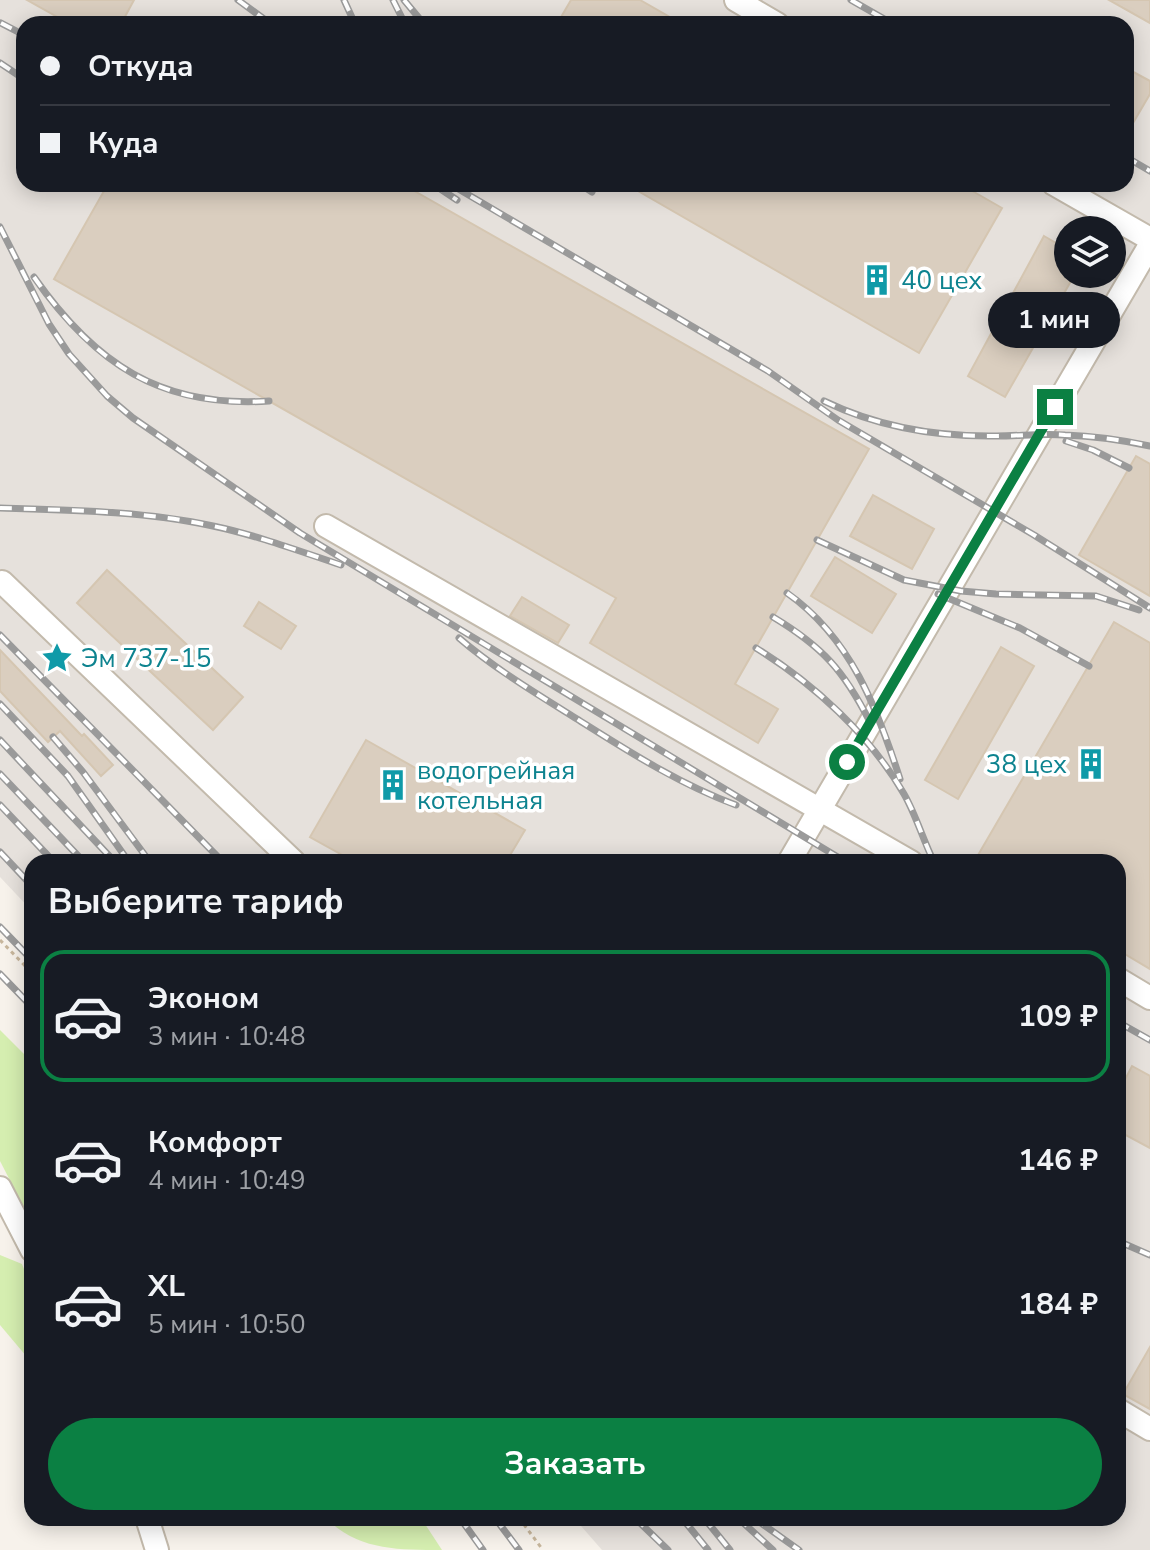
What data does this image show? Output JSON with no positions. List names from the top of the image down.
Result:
{
  "places": {
    "building": ["40 цех", "38 цех", "водогрейная котельная"],
    "place": ["Эм 737-15"]
  },
  "page": {
    "banner": ["Откуда", "Куда"],
    "bubble": "1 мин",
    "heading": "Выберите тариф",
    "list": [
      {
        "name": "Эконом",
        "note": "3 мин · 10:48",
        "value": "109 ₽"
      },
      {
        "name": "Комфорт",
        "note": "4 мин · 10:49",
        "value": "146 ₽"
      },
      {
        "name": "XL",
        "note": "5 мин · 10:50",
        "value": "184 ₽"
      }
    ],
    "buttons": "Заказать"
  }
}
